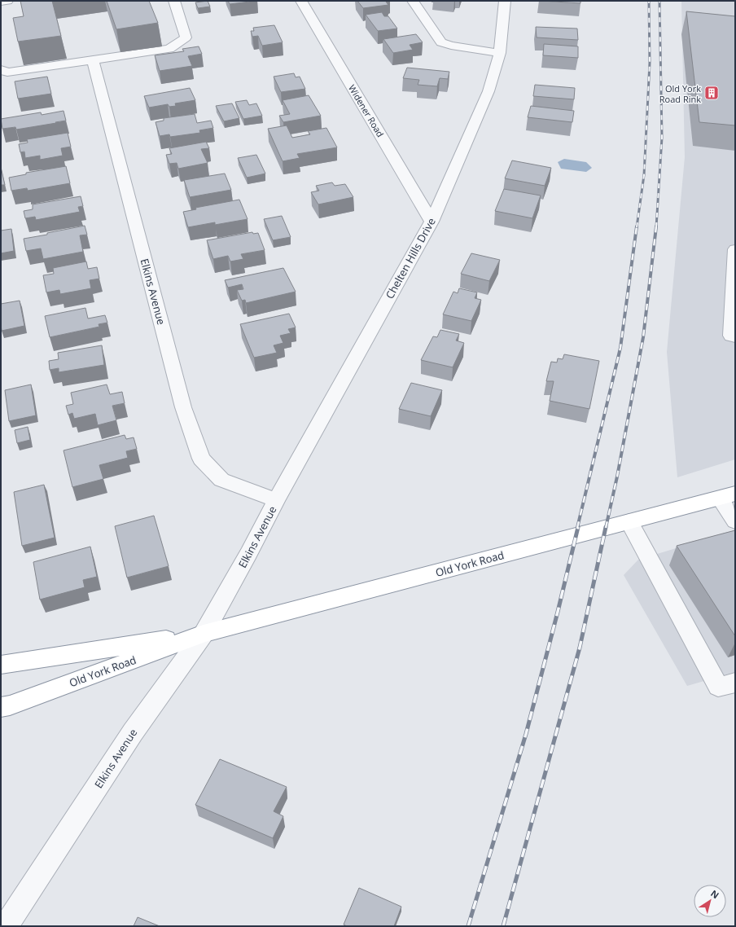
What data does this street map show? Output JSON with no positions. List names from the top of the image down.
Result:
{
  "streets": {
    "highway": ["Old York Road"],
    "street": ["Widener Road", "Chelten Hills Drive", "Elkins Avenue"]
  },
  "crossings": [
    ["Widener Road", "Chelten Hills Drive"],
    ["Chelten Hills Drive", "Elkins Avenue"],
    ["Elkins Avenue", "Old York Road"]
  ],
  "places": {
    "building": ["Old York Road Rink"]
  },
  "north": "top right"
}
